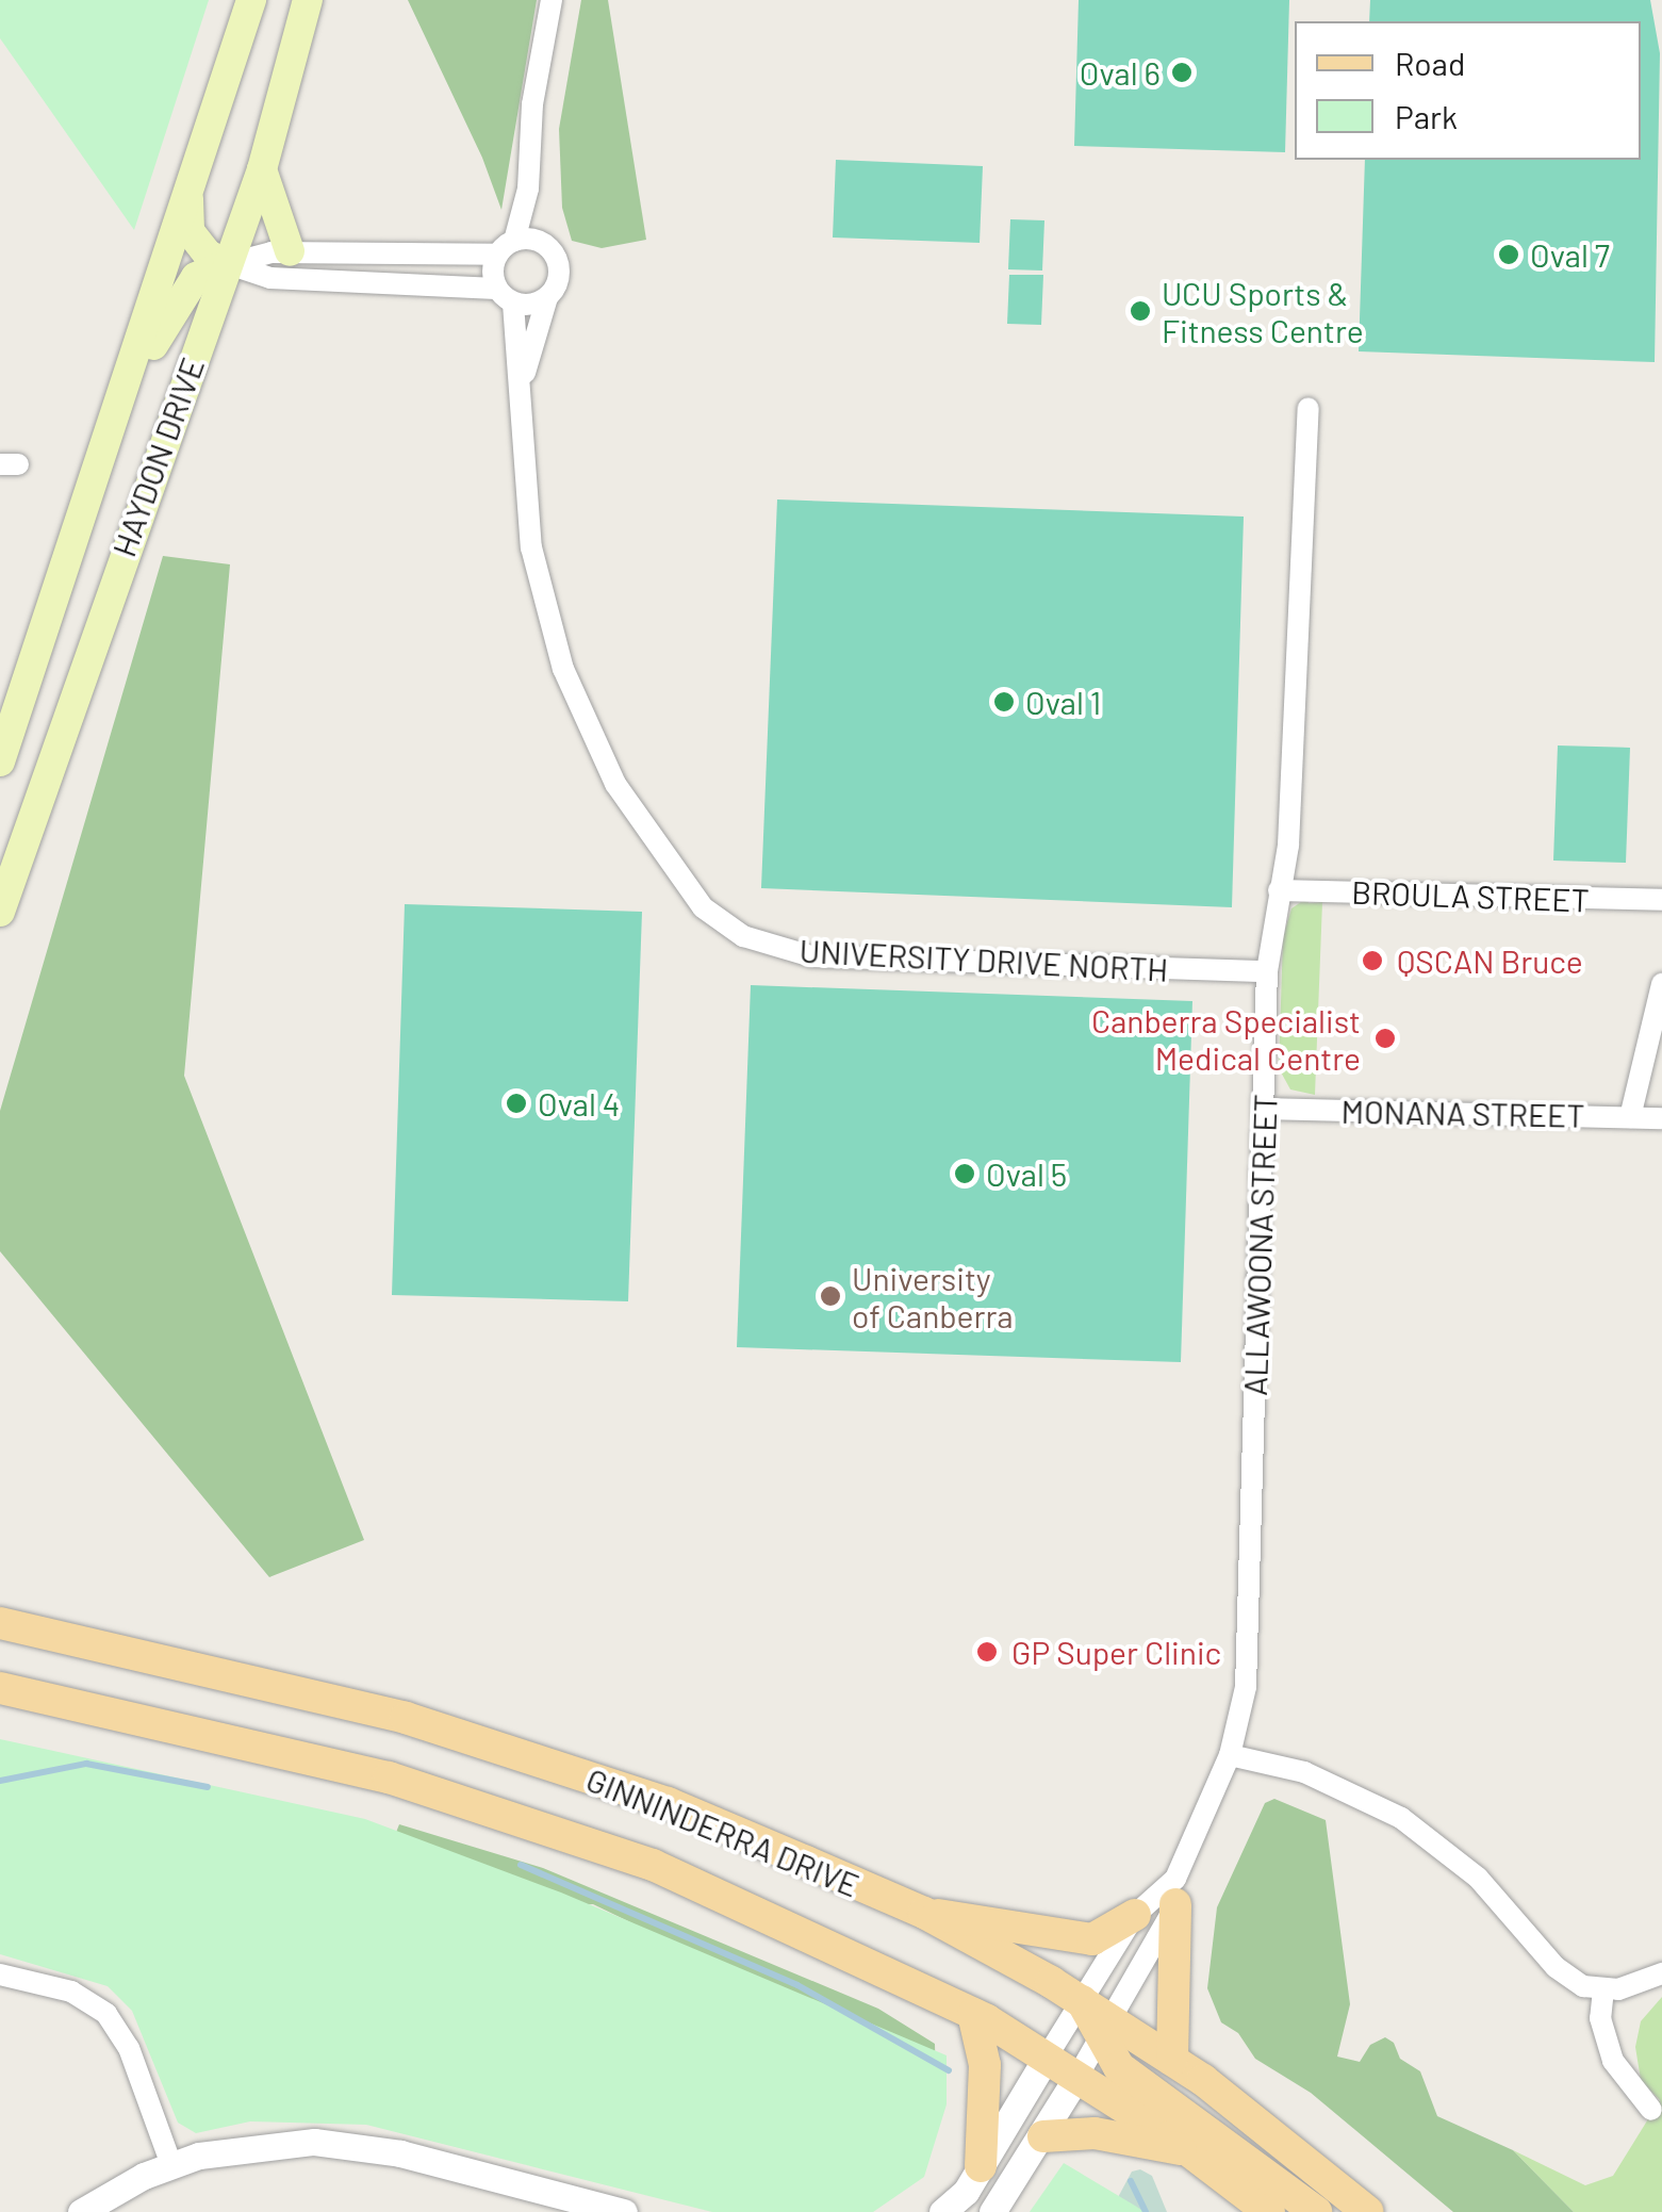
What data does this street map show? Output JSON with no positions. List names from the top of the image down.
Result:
{
  "streets": {
    "main road": ["HAYDON DRIVE", "GINNINDERRA DRIVE"],
    "street": [
      "BROULA STREET",
      "UNIVERSITY DRIVE NORTH",
      "MONANA STREET",
      "ALLAWOONA STREET"
    ]
  },
  "crossings": [
    ["BROULA STREET", "ALLAWOONA STREET"],
    ["UNIVERSITY DRIVE NORTH", "ALLAWOONA STREET"],
    ["MONANA STREET", "ALLAWOONA STREET"],
    ["ALLAWOONA STREET", "GINNINDERRA DRIVE"]
  ],
  "places": [
    "Oval 6",
    "Oval 7",
    "UCU Sports & Fitness Centre",
    "Oval 1",
    "QSCAN Bruce",
    "Canberra Specialist Medical Centre",
    "Oval 4",
    "Oval 5",
    "University of Canberra",
    "GP Super Clinic"
  ],
  "legend": ["Road", "Park"]
}
